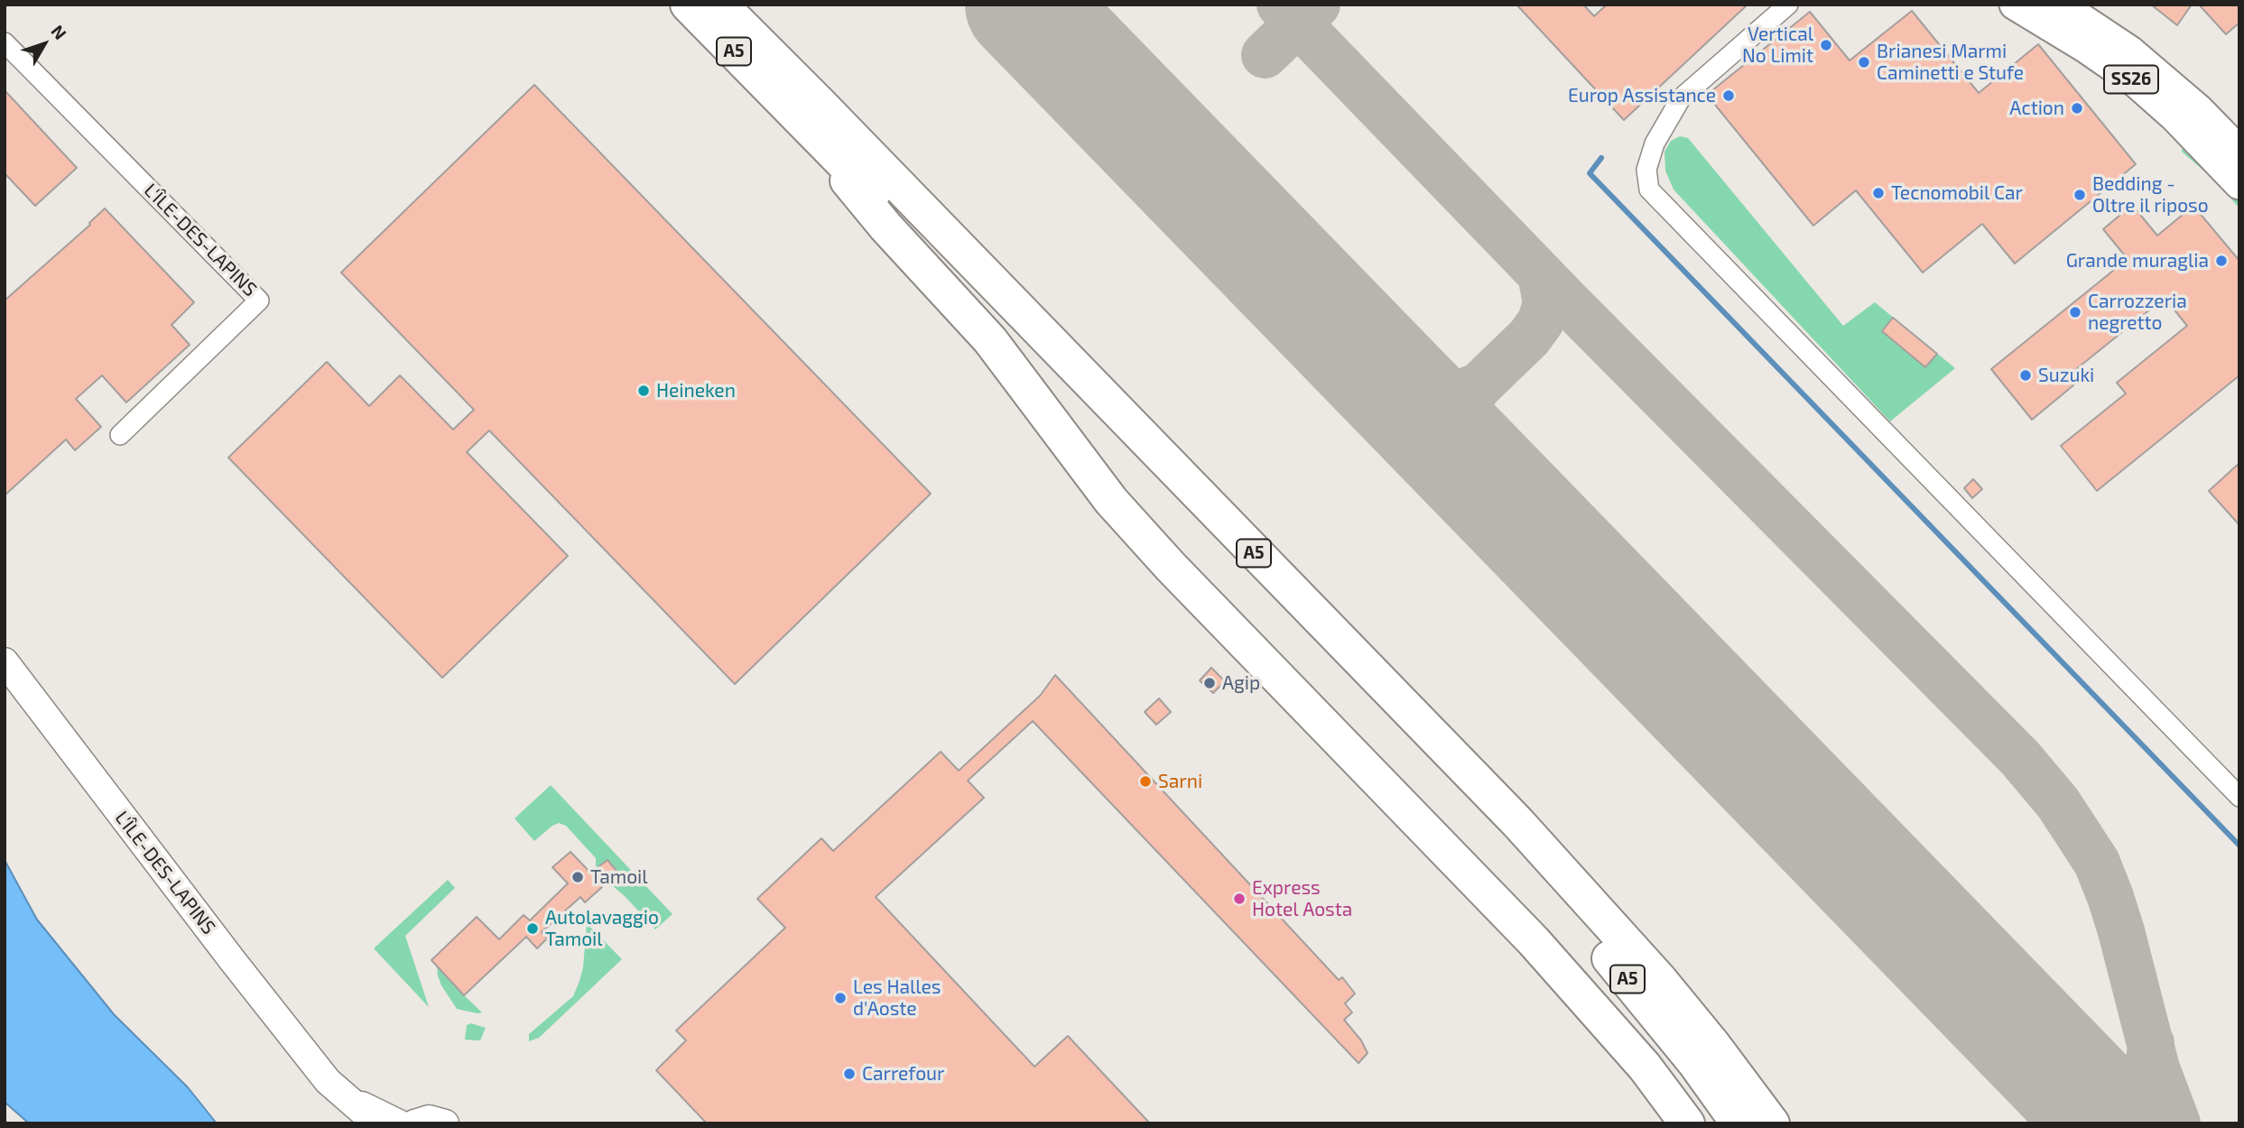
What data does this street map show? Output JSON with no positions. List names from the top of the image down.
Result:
{
  "streets": {
    "highway": ["A5"],
    "main road": ["SS26"],
    "street": ["L'ÎLE-DES-LAPINS"]
  },
  "places": [
    "Vertical No Limit",
    "Brianesi Marmi Caminetti e Stufe",
    "Europ Assistance",
    "Action",
    "Tecnomobil Car",
    "Bedding - Oltre il riposo",
    "Grande muraglia",
    "Carrozzeria negretto",
    "Suzuki",
    "Heineken",
    "Agip",
    "Sarni",
    "Tamoil",
    "Express Hotel Aosta",
    "Autolavaggio Tamoil",
    "Les Halles d'Aoste",
    "Carrefour"
  ],
  "north": "top right"
}
